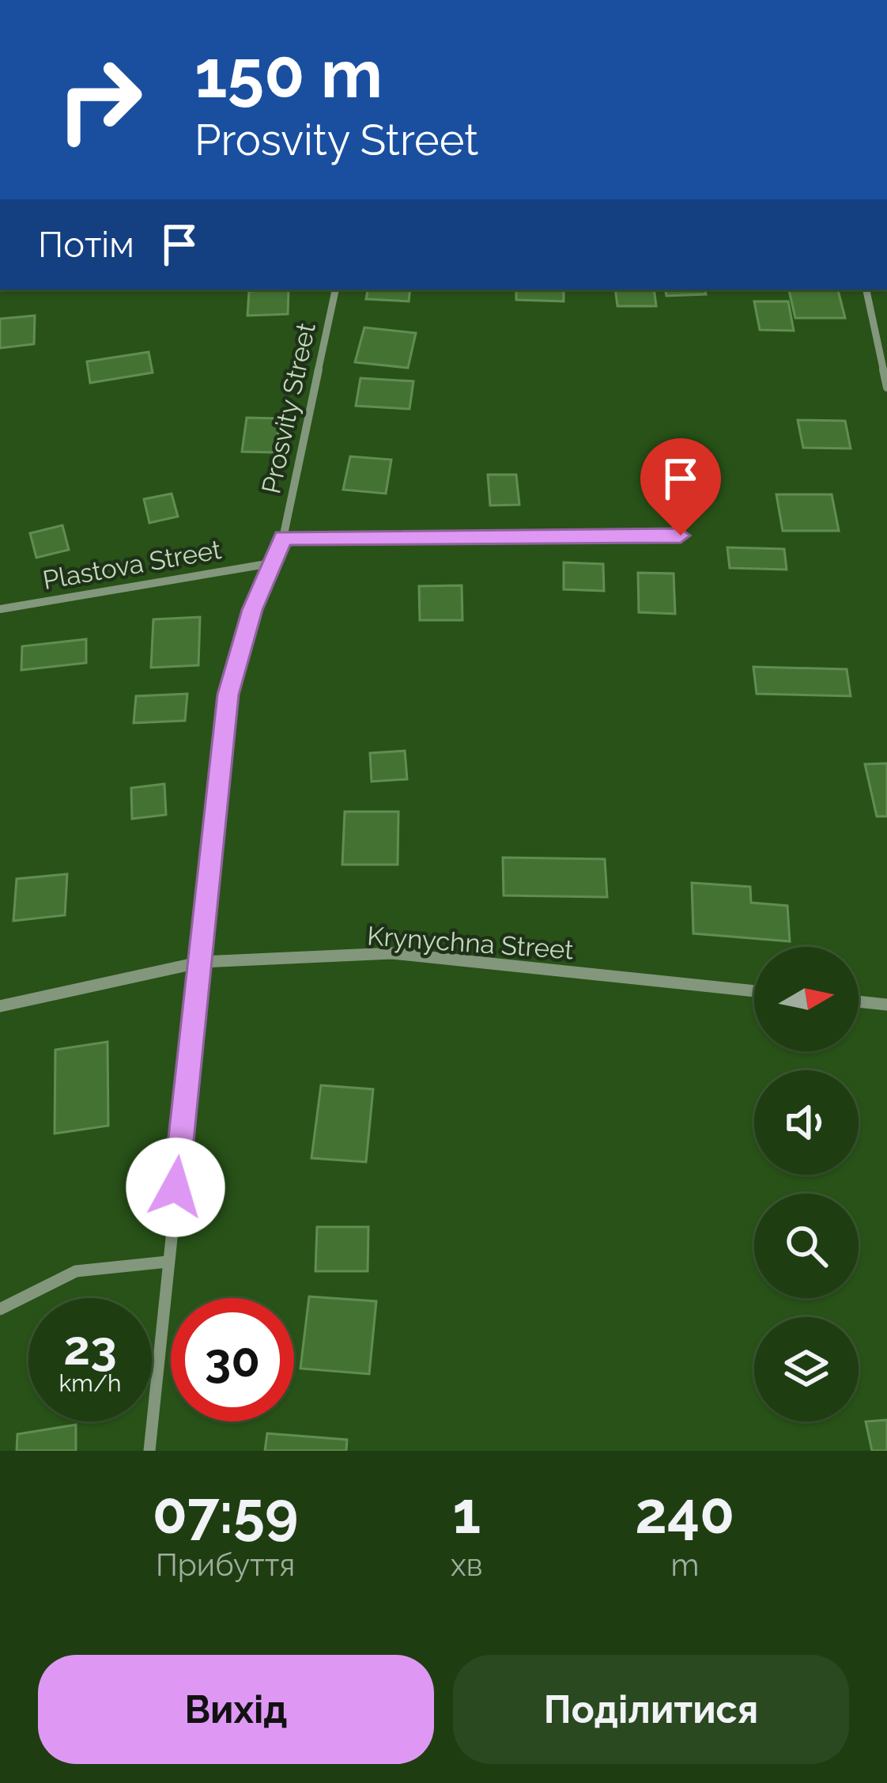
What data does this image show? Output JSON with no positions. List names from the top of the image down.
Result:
{
  "streets": {
    "street": ["Prosvity Street", "Plastova Street", "Krynychna Street"]
  },
  "crossings": [
    ["Prosvity Street", "Plastova Street"],
    ["Prosvity Street", "Krynychna Street"]
  ],
  "north": "right",
  "page": {
    "turn": ["150 m", "Prosvity Street"],
    "then": "Потім",
    "speed": "23 km/h",
    "limit": "30",
    "eta": [
      "07:59",
      "Прибуття",
      "1",
      "хв",
      "240",
      "m"
    ],
    "buttons": ["Вихід", "Поділитися"]
  }
}
